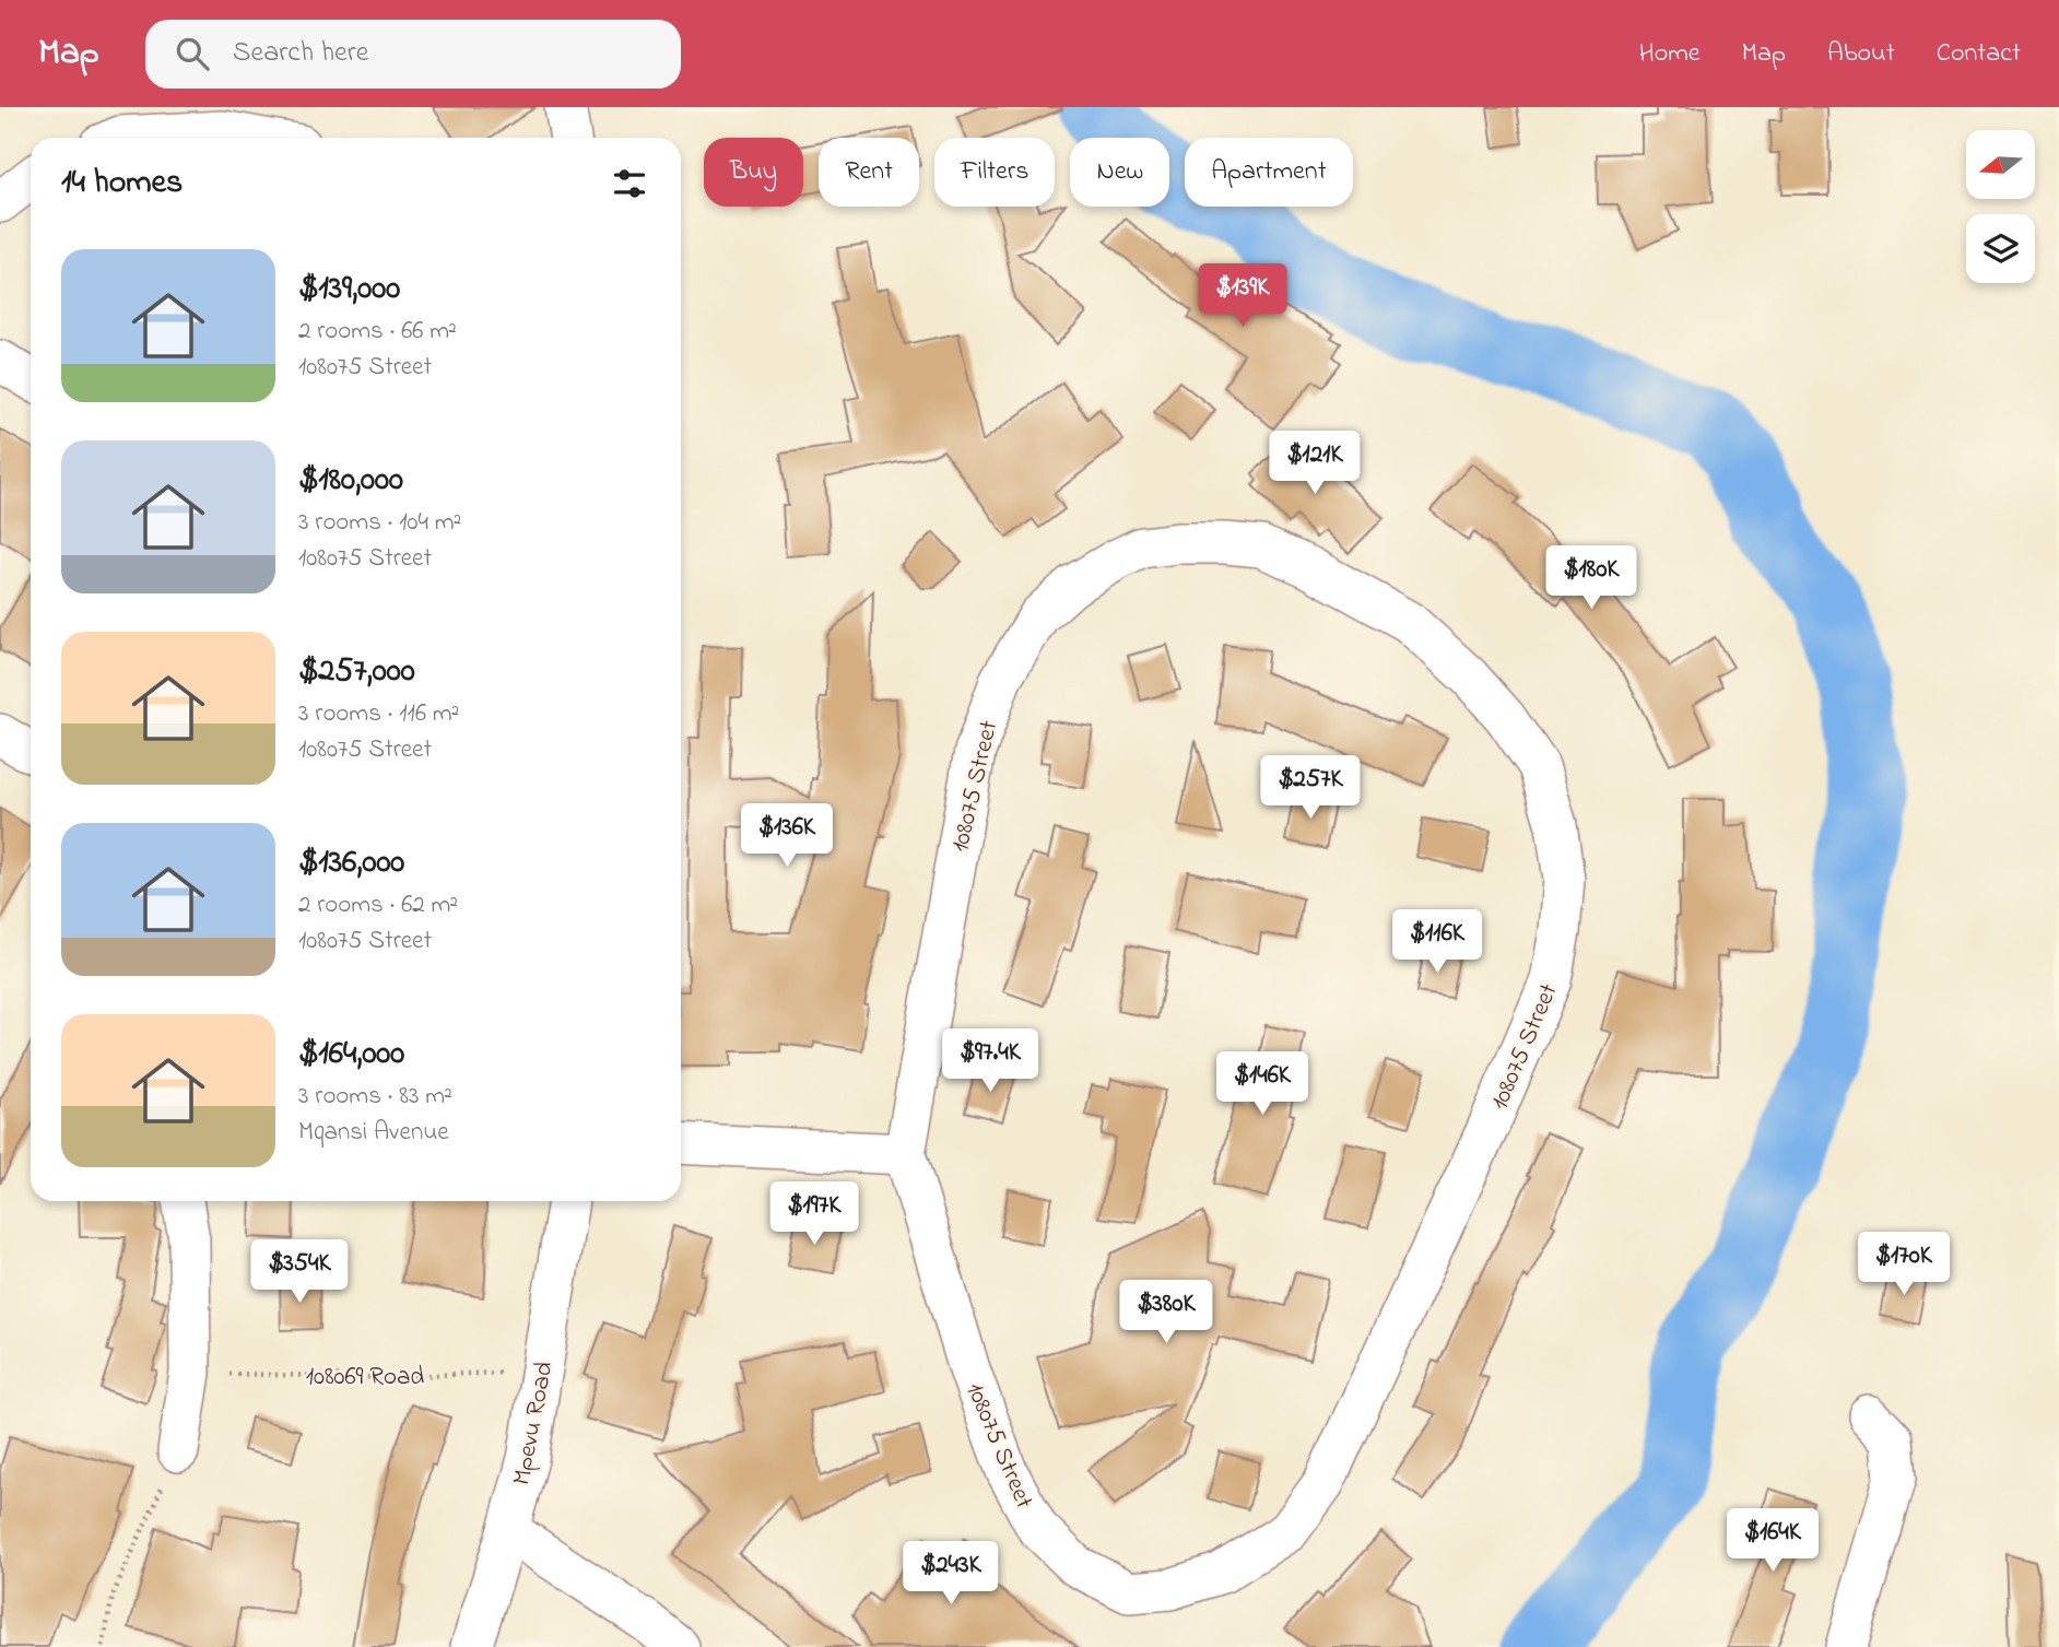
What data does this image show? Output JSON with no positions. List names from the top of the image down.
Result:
{
  "streets": {
    "street": ["108075 Street", "Mpevu Road"],
    "path": ["108069 Road"]
  },
  "crossings": [
    ["108069 Road", "Mpevu Road"]
  ],
  "north": "left",
  "page": {
    "header": "Map",
    "search": "Search here",
    "nav": [
      "Home",
      "Map",
      "About",
      "Contact"
    ],
    "chip": [
      "Buy",
      "Rent",
      "Filters",
      "New",
      "Apartment"
    ],
    "heading": "14 homes",
    "list": [
      {
        "name": "$139,000",
        "note": "2 rooms · 66 m² · 108075 Street"
      },
      {
        "name": "$180,000",
        "note": "3 rooms · 104 m² · 108075 Street"
      },
      {
        "name": "$257,000",
        "note": "3 rooms · 116 m² · 108075 Street"
      },
      {
        "name": "$136,000",
        "note": "2 rooms · 62 m² · 108075 Street"
      },
      {
        "name": "$164,000",
        "note": "3 rooms · 83 m² · Mqansi Avenue"
      }
    ],
    "price": [
      "$139K",
      "$121K",
      "$180K",
      "$257K",
      "$136K",
      "$116K",
      "$97.4K",
      "$146K",
      "$197K",
      "$170K",
      "$354K",
      "$380K",
      "$164K",
      "$243K"
    ]
  }
}
